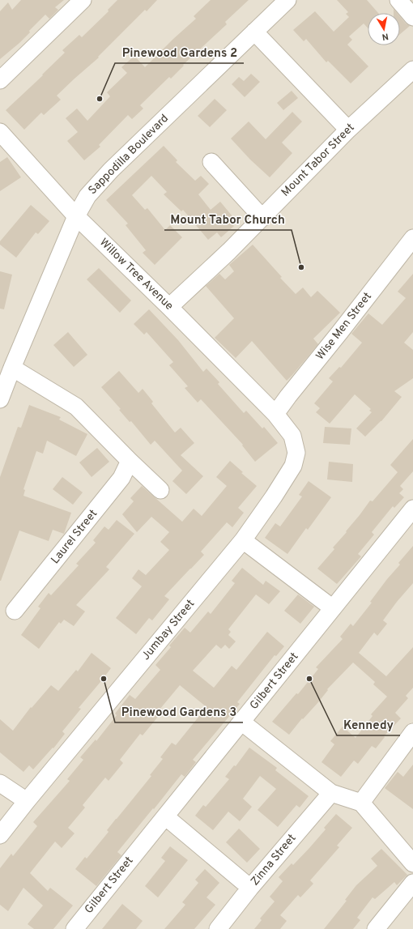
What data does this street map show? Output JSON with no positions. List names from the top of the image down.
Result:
{
  "streets": {
    "street": [
      "Sappodilla Boulevard",
      "Mount Tabor Street",
      "Willow Tree Avenue",
      "Wise Men Street",
      "Laurel Street",
      "Jumbay Street",
      "Gilbert Street",
      "Zinna Street"
    ]
  },
  "crossings": [
    ["Sappodilla Boulevard", "Willow Tree Avenue"],
    ["Mount Tabor Street", "Willow Tree Avenue"],
    ["Willow Tree Avenue", "Wise Men Street"],
    ["Willow Tree Avenue", "Jumbay Street"],
    ["Wise Men Street", "Jumbay Street"]
  ],
  "places": [
    "Pinewood Gardens 2",
    "Mount Tabor Church",
    "Pinewood Gardens 3",
    "Kennedy"
  ],
  "north": "bottom"
}
